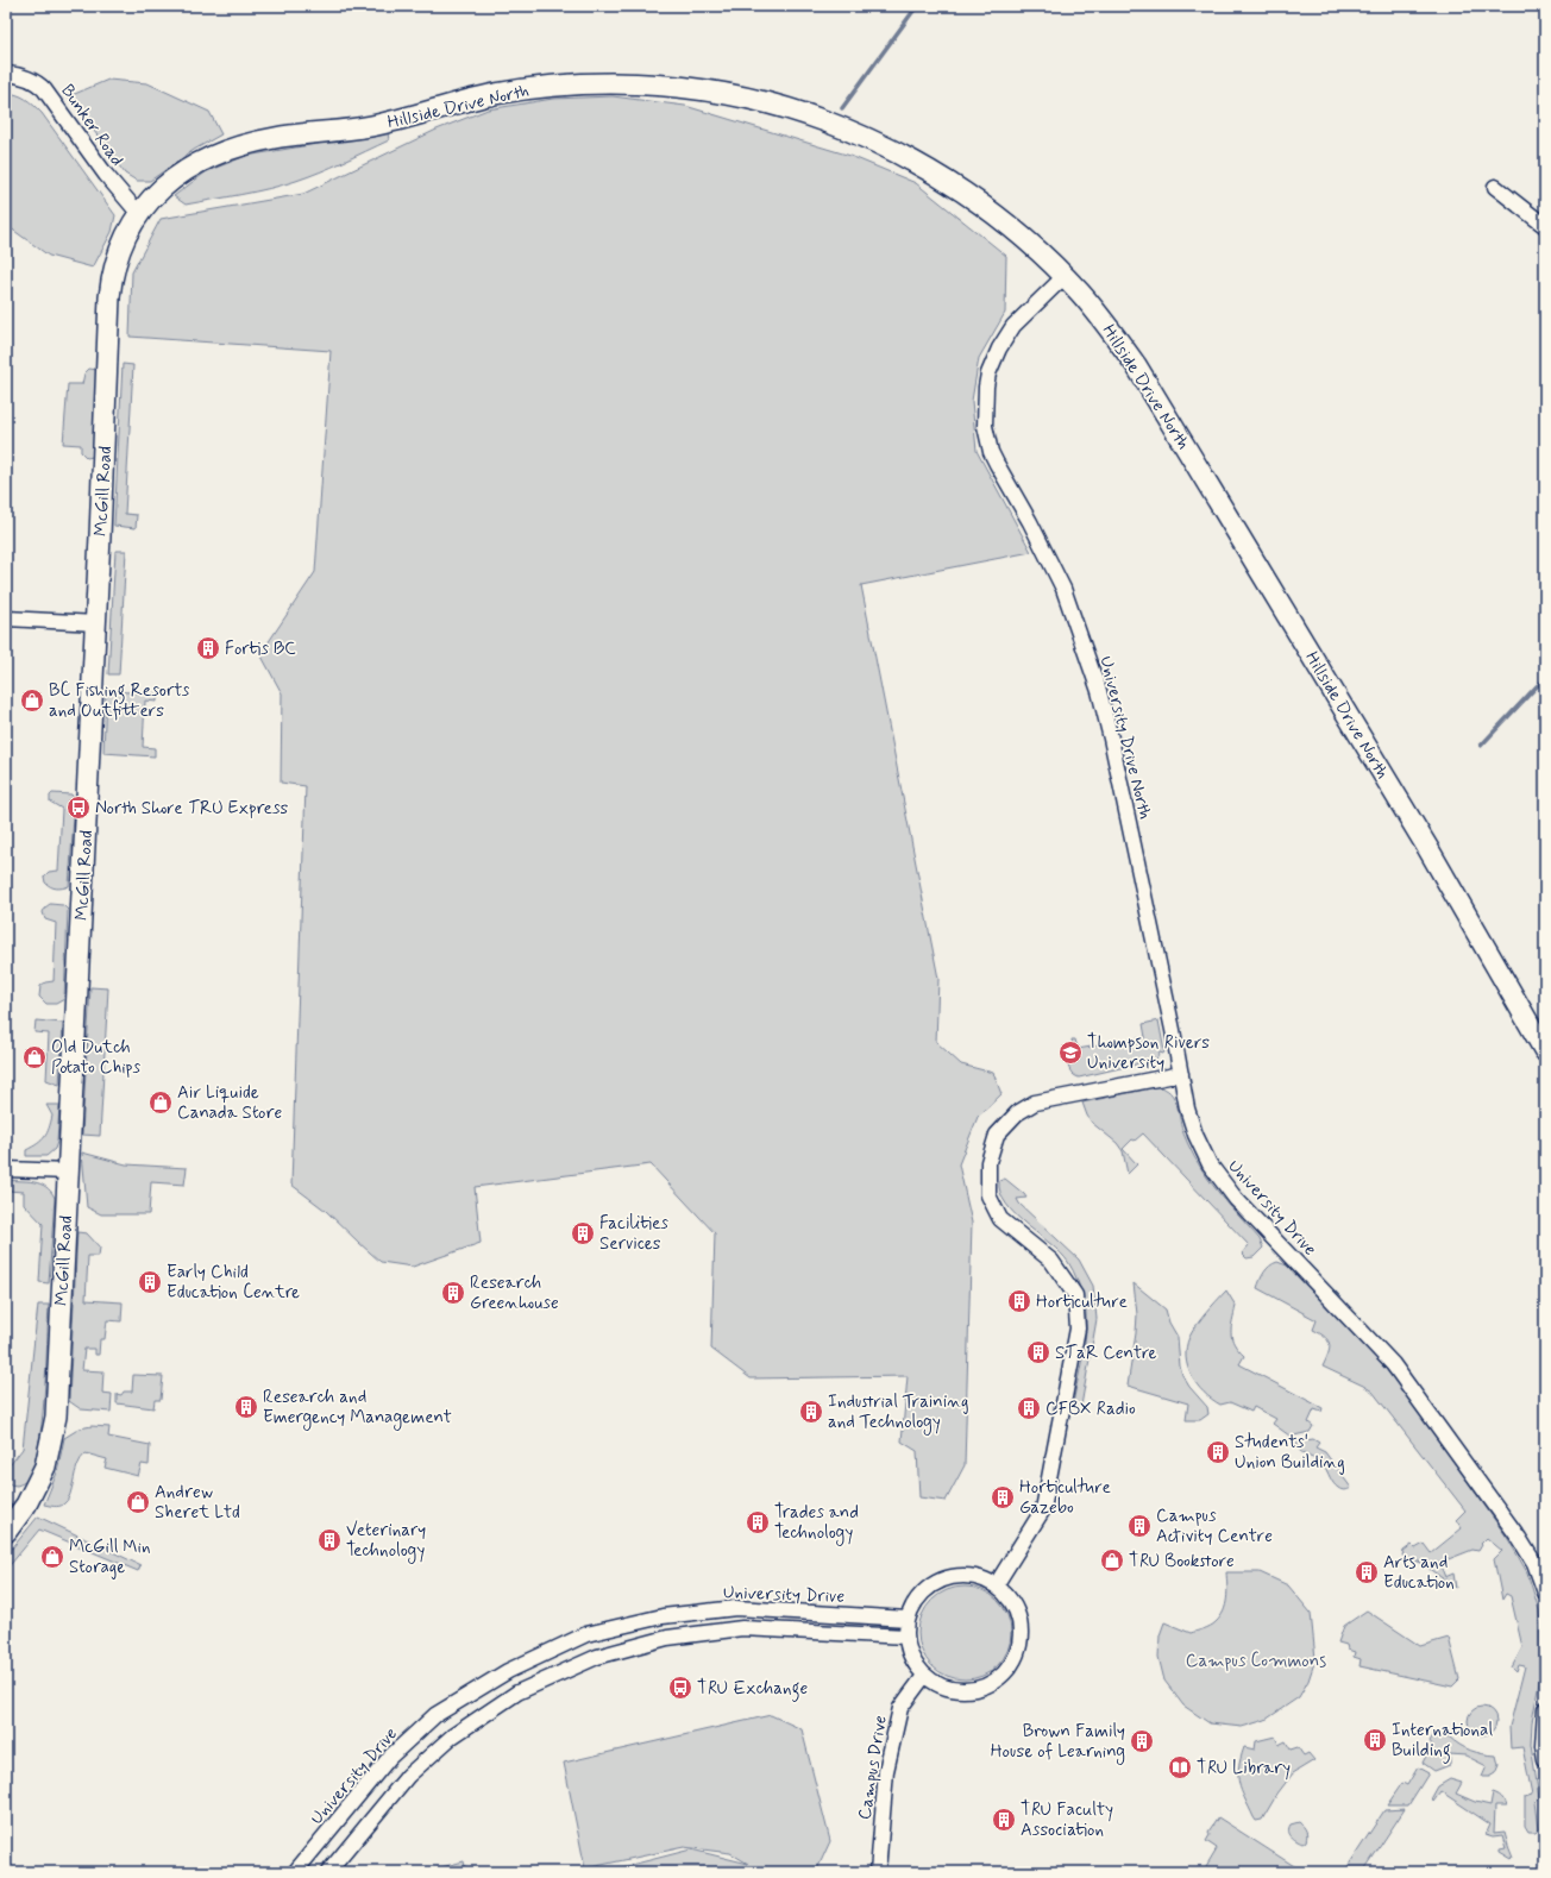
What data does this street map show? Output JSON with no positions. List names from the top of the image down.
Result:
{
  "streets": {
    "street": [
      "Hillside Drive North",
      "Bunker Road",
      "McGill Road",
      "University Drive North",
      "University Drive",
      "Campus Drive"
    ]
  },
  "crossings": [
    ["Hillside Drive North", "Bunker Road"],
    ["Hillside Drive North", "McGill Road"],
    ["Bunker Road", "McGill Road"],
    ["University Drive North", "University Drive"],
    ["University Drive", "Campus Drive"]
  ],
  "parks": ["Campus Commons"],
  "places": {
    "building": [
      "Fortis BC",
      "Facilities Services",
      "Early Child Education Centre",
      "Research Greenhouse",
      "Horticulture",
      "STaR Centre",
      "Research and Emergency Management",
      "CFBX Radio",
      "Industrial Training and Technology",
      "Students' Union Building",
      "Horticulture Gazebo",
      "Trades and Technology",
      "Campus Activity Centre",
      "Veterinary Technology",
      "Arts and Education",
      "International Building",
      "Brown Family House of Learning",
      "TRU Faculty Association"
    ],
    "shop": [
      "BC Fishing Resorts and Outfitters",
      "Old Dutch Potato Chips",
      "Air Liquide Canada Store",
      "Andrew Sheret Ltd",
      "McGill Min Storage",
      "TRU Bookstore"
    ],
    "bus stop": ["North Shore TRU Express", "TRU Exchange"],
    "school or university": ["Thompson Rivers University"],
    "library": ["TRU Library"]
  }
}
